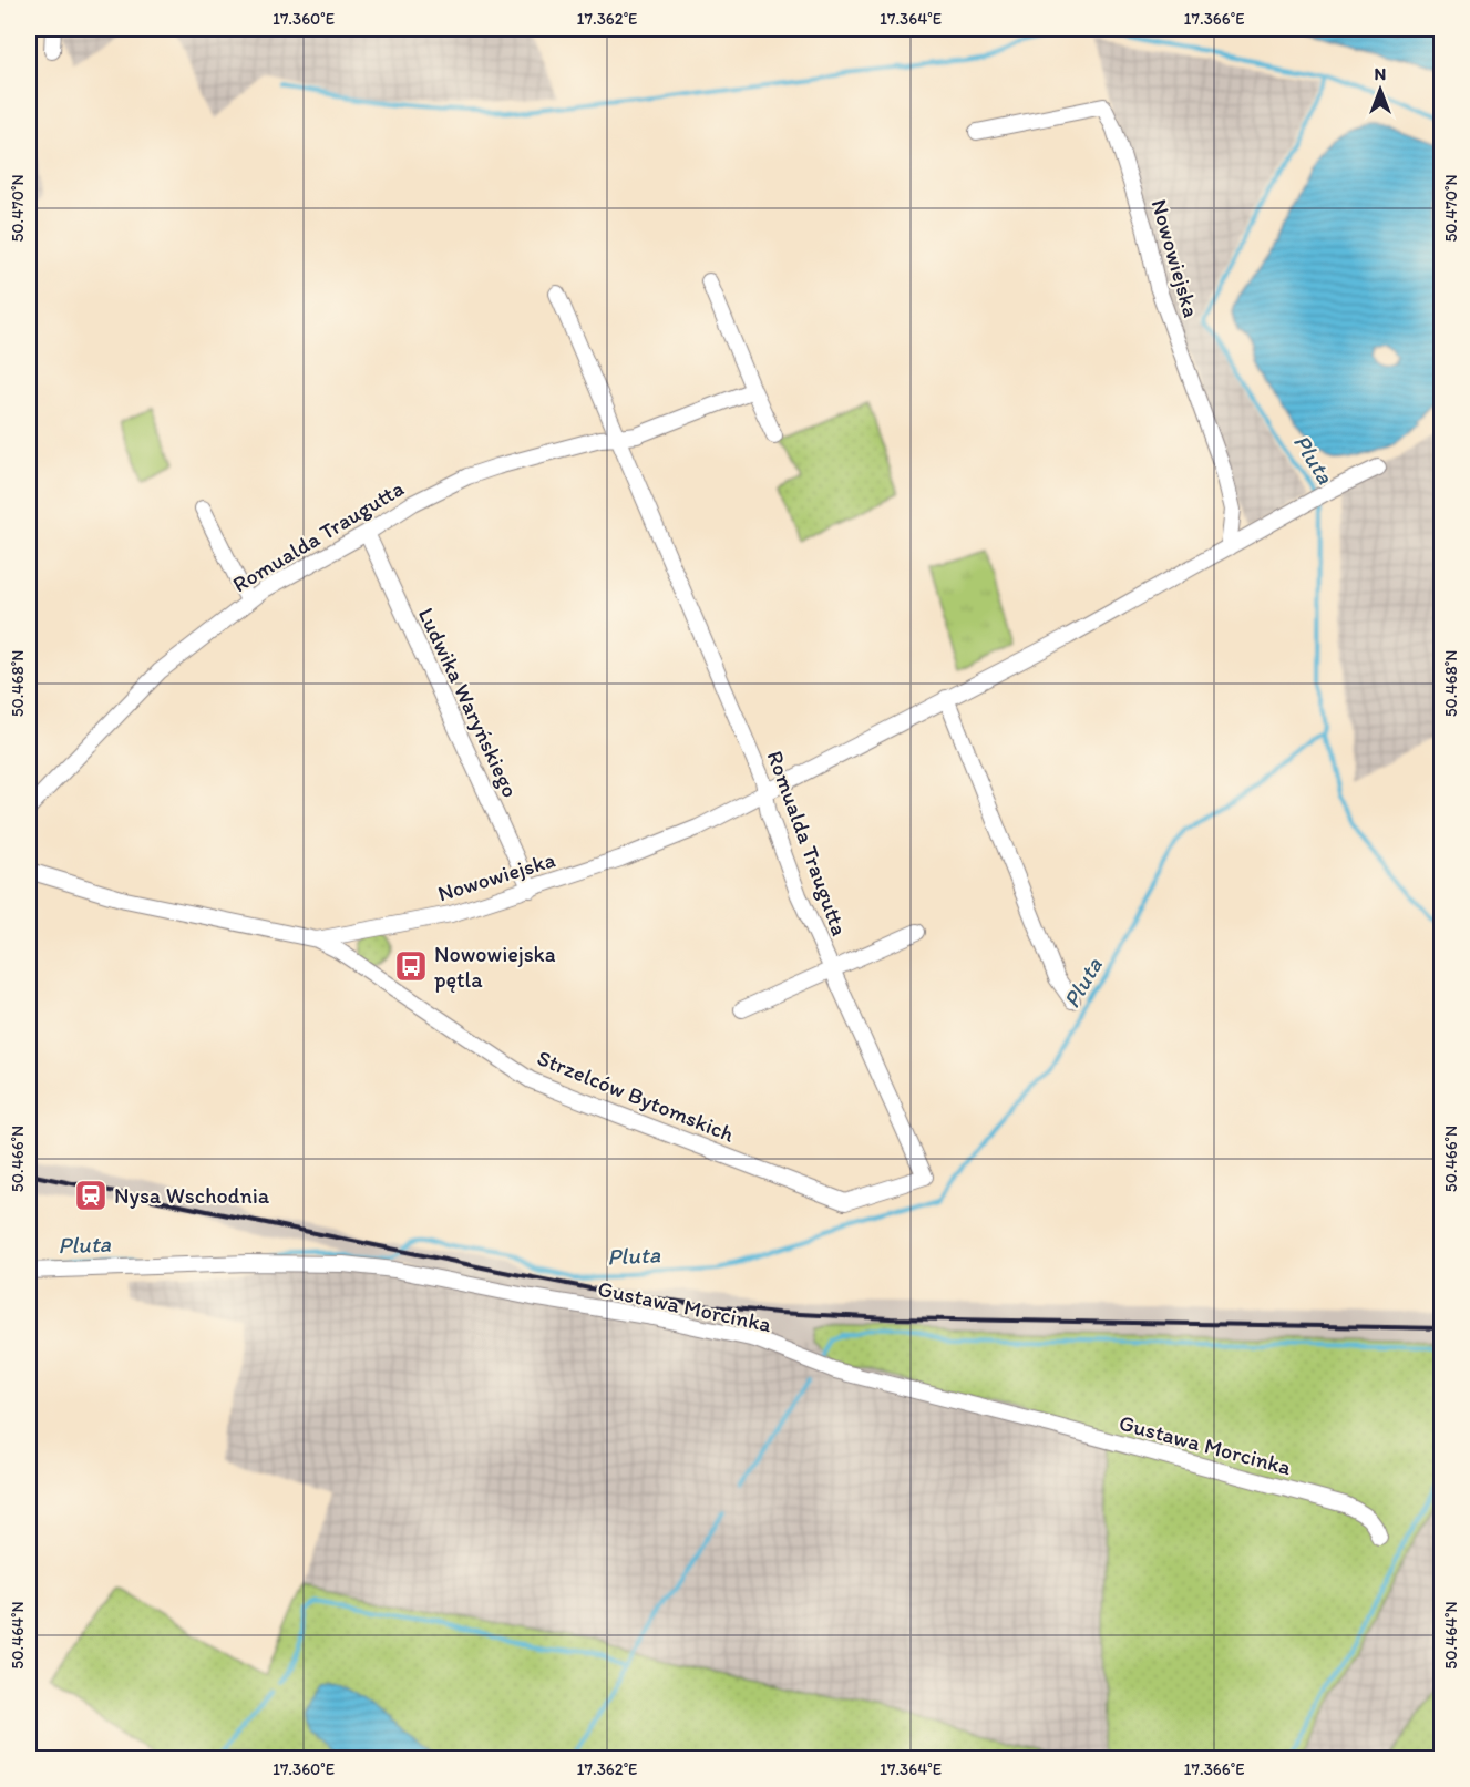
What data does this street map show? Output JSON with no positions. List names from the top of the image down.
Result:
{
  "streets": {
    "street": [
      "Nowowiejska",
      "Romualda Traugutta",
      "Ludwika Waryńskiego",
      "Strzelców Bytomskich",
      "Gustawa Morcinka"
    ]
  },
  "crossings": [
    ["Nowowiejska", "Romualda Traugutta"],
    ["Nowowiejska", "Ludwika Waryńskiego"],
    ["Nowowiejska", "Strzelców Bytomskich"],
    ["Romualda Traugutta", "Ludwika Waryńskiego"],
    ["Romualda Traugutta", "Strzelców Bytomskich"]
  ],
  "water": ["Pluta"],
  "places": {
    "bus stop": ["Nowowiejska pętla"],
    "station": ["Nysa Wschodnia"]
  },
  "north": "top",
  "coordinates": [
    "17.360°E",
    "17.362°E",
    "17.364°E",
    "17.366°E",
    "50.470°N",
    "50.468°N",
    "50.466°N",
    "50.464°N"
  ]
}
